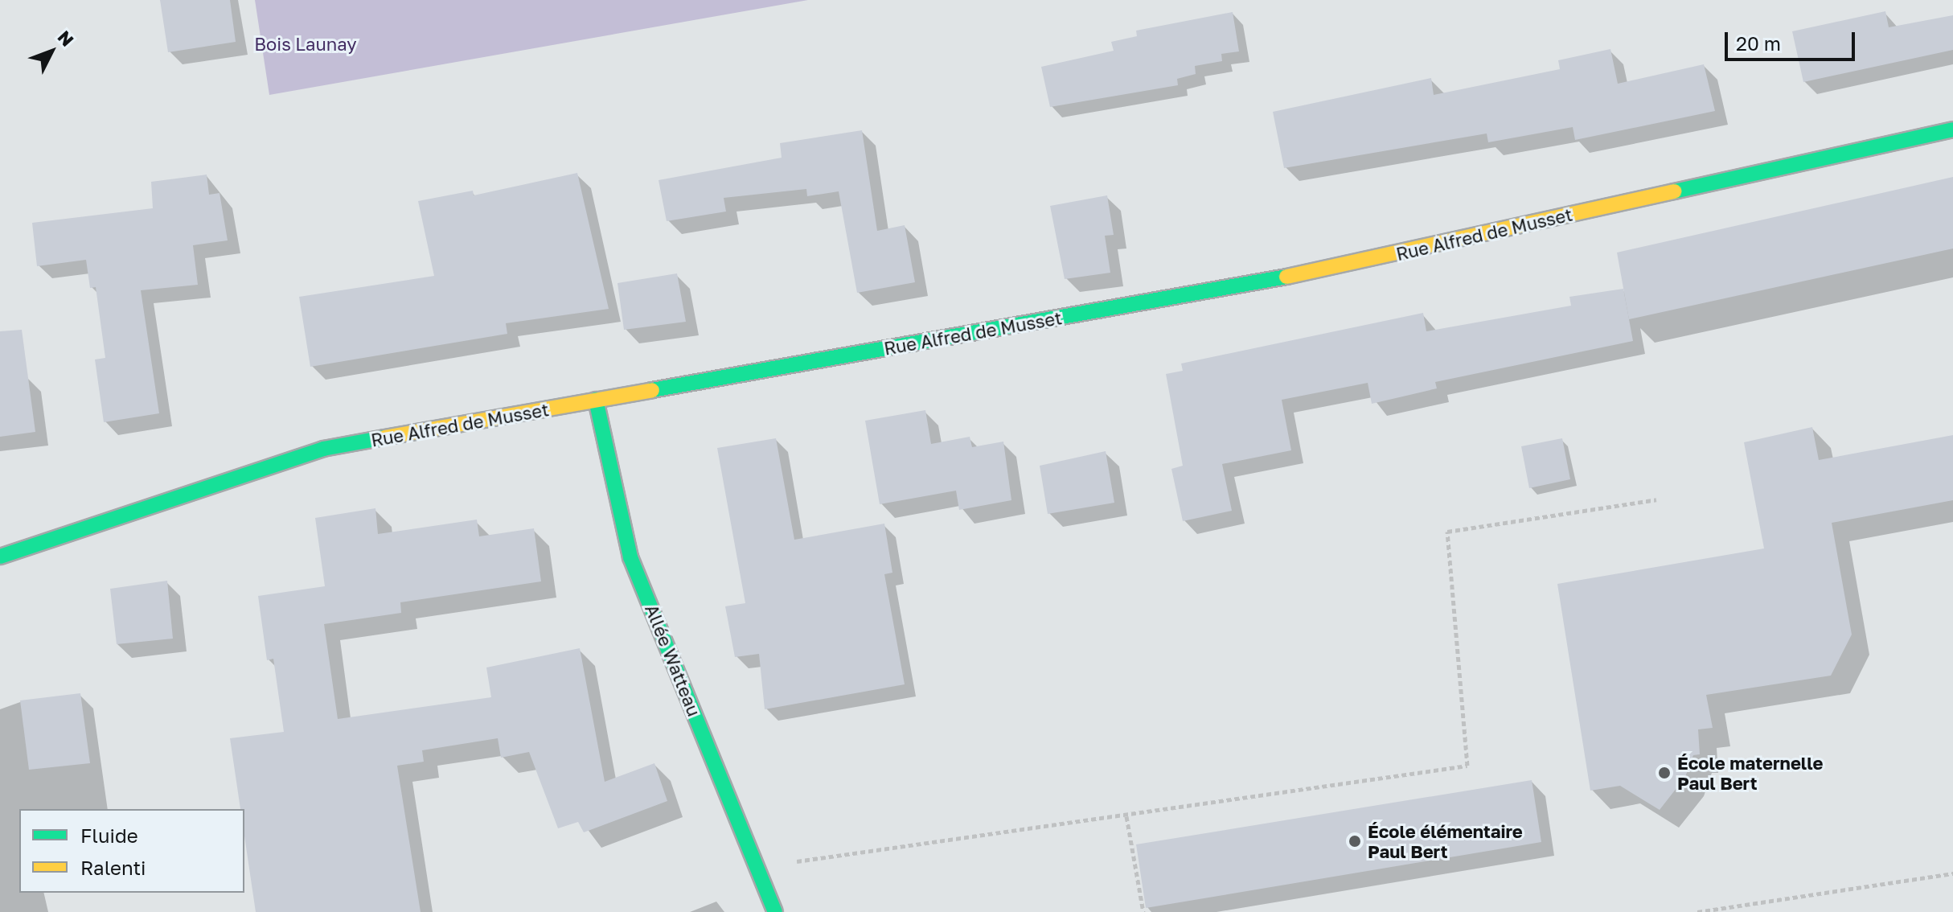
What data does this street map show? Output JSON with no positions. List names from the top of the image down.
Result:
{
  "streets": {
    "street": ["Rue Alfred de Musset", "Allée Watteau"]
  },
  "crossings": [
    ["Rue Alfred de Musset", "Allée Watteau"]
  ],
  "parks": ["Bois Launay"],
  "places": ["École maternelle Paul Bert", "École élémentaire Paul Bert"],
  "legend": ["Fluide", "Ralenti"],
  "scale_bar": "20 m",
  "north": "top right"
}
